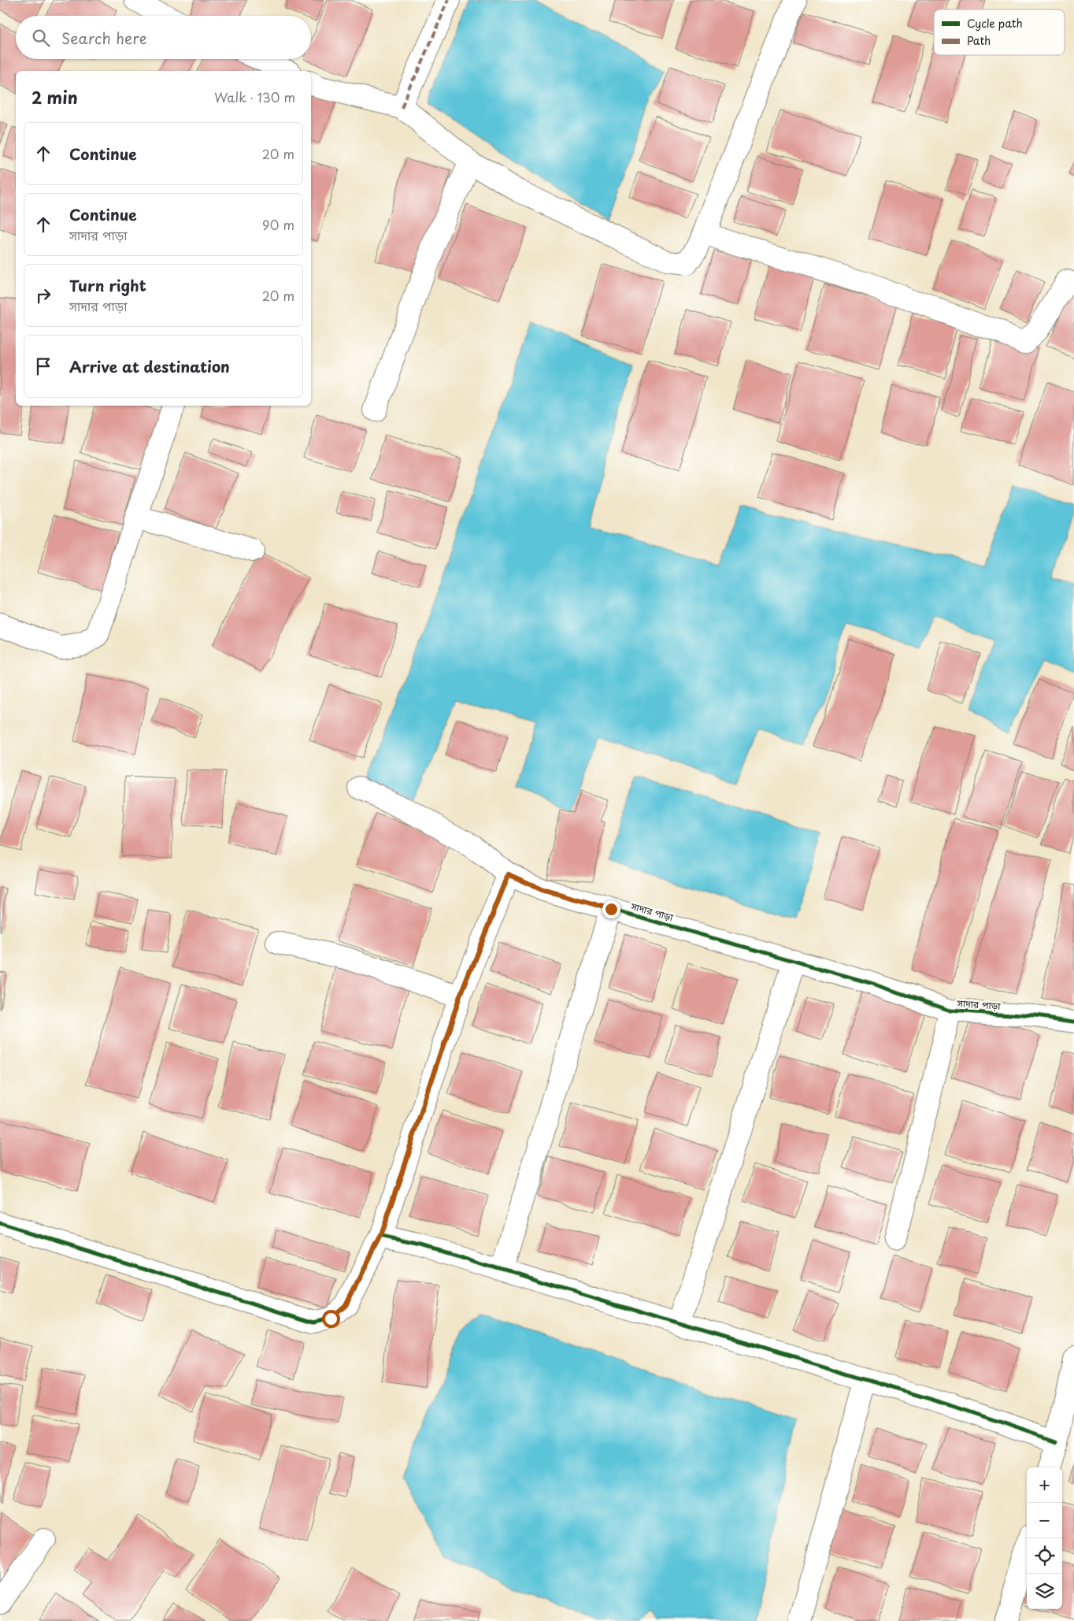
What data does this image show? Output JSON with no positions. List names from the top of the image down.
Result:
{
  "streets": {
    "street": ["সাদার পাড়া"]
  },
  "legend": ["Cycle path", "Path"],
  "page": {
    "search": "Search here",
    "heading": ["2 min", "Walk · 130 m"],
    "list": [
      ["Continue", "20 m"],
      ["Continue", "সাদার পাড়া", "90 m"],
      ["Turn right", "সাদার পাড়া", "20 m"],
      "Arrive at destination"
    ],
    "map_buttons": ["+", "−"]
  }
}
